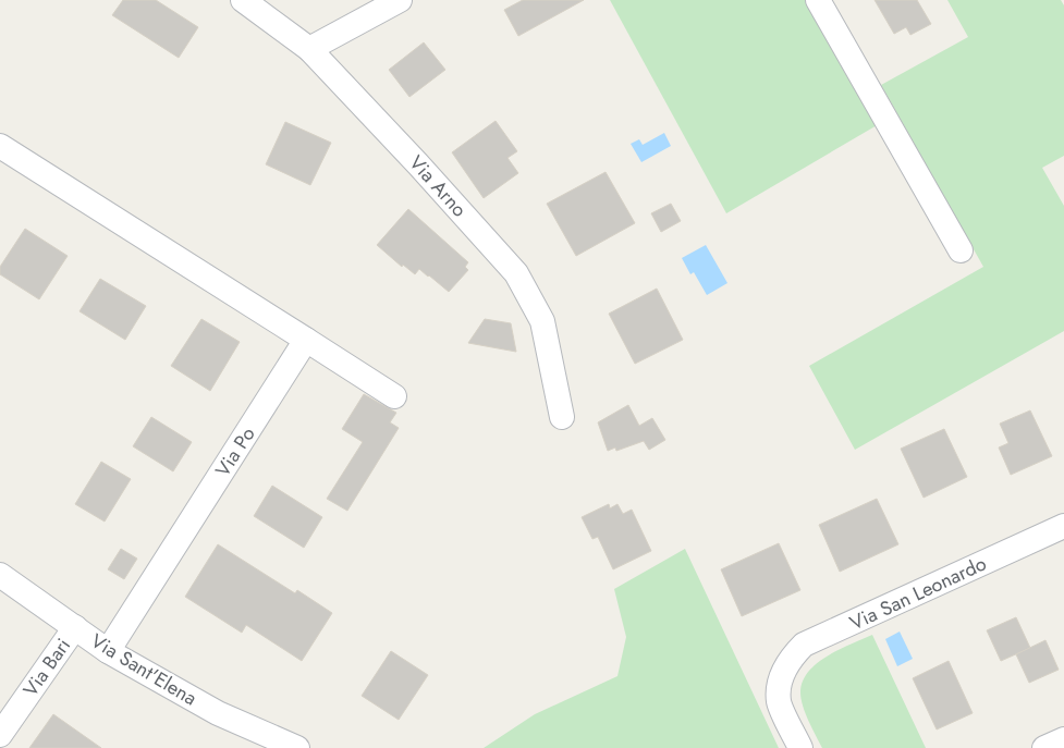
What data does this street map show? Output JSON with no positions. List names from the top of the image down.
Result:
{
  "streets": {
    "street": [
      "Via Arno",
      "Via Po",
      "Via San Leonardo",
      "Via Bari",
      "Via Sant'Elena"
    ]
  },
  "crossings": [
    ["Via Po", "Via Sant'Elena"],
    ["Via Bari", "Via Sant'Elena"]
  ]
}
